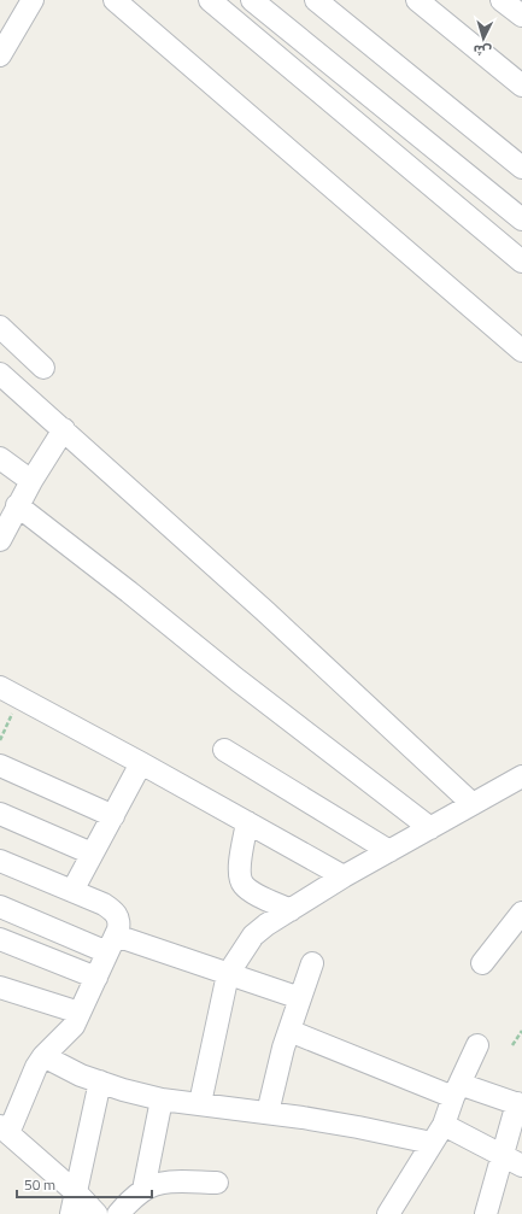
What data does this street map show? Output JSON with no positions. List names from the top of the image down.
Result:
{
  "scale_bar": "50 m",
  "north": "bottom"
}
